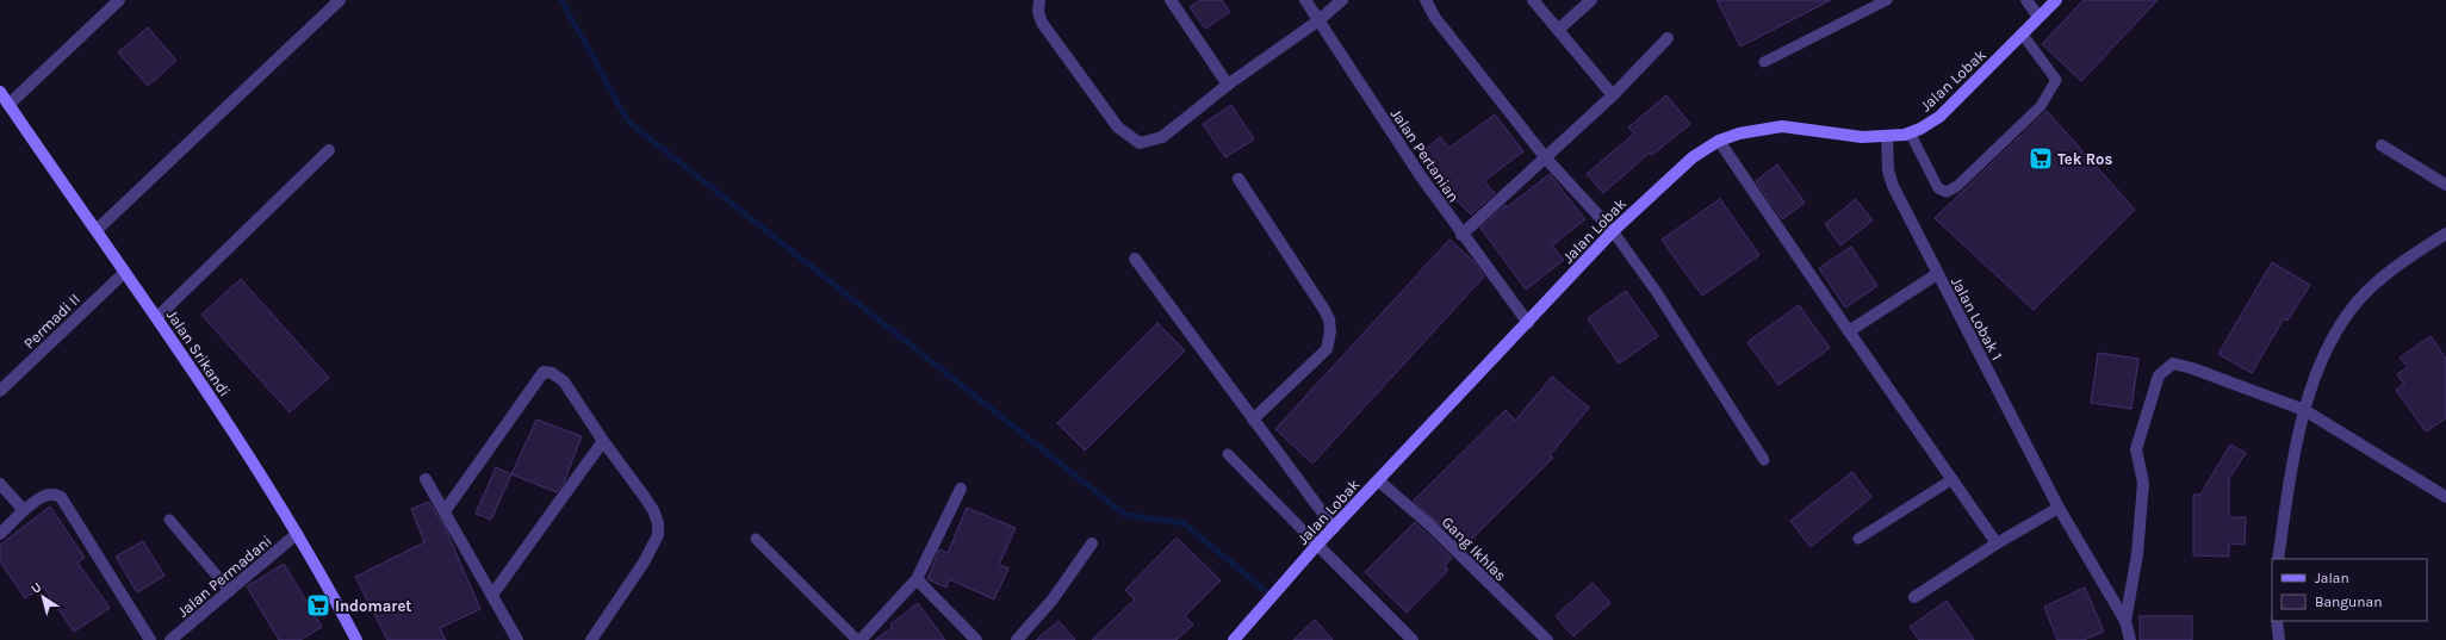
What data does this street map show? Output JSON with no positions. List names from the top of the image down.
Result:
{
  "streets": {
    "main road": ["Jalan Lobak", "Jalan Srikandi"],
    "street": [
      "Jalan Pertanian",
      "Jalan Lobak 1",
      "Permadi II",
      "Gang Ikhlas",
      "Jalan Permadani"
    ]
  },
  "crossings": [
    ["Jalan Lobak", "Jalan Pertanian"],
    ["Jalan Lobak", "Jalan Lobak 1"],
    ["Jalan Lobak", "Gang Ikhlas"],
    ["Permadi II", "Jalan Srikandi"],
    ["Jalan Srikandi", "Jalan Permadani"]
  ],
  "places": {
    "supermarket": ["Tek Ros", "Indomaret"]
  },
  "legend": ["Jalan", "Bangunan"],
  "north": "top left"
}
